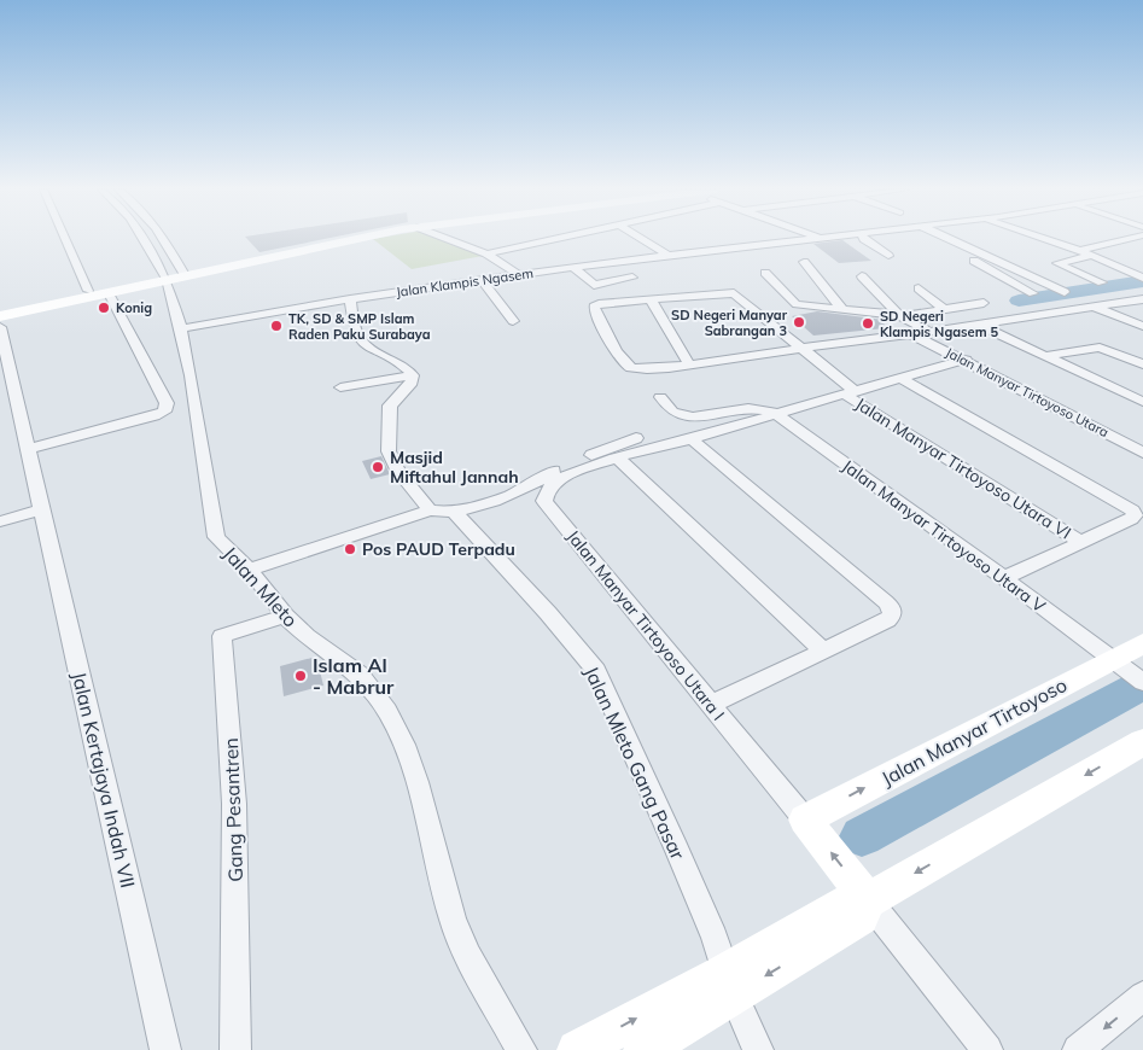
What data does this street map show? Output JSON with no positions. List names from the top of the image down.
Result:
{
  "streets": {
    "street": [
      "Jalan Klampis Ngasem",
      "Jalan Manyar Tirtoyoso Utara",
      "Jalan Manyar Tirtoyoso Utara VI",
      "Jalan Manyar Tirtoyoso Utara V",
      "Jalan Mleto",
      "Jalan Manyar Tirtoyoso Utara I",
      "Jalan Manyar Tirtoyoso",
      "Jalan Mleto Gang Pasar",
      "Jalan Kertajaya Indah VII",
      "Gang Pesantren"
    ]
  },
  "crossings": [
    ["Jalan Klampis Ngasem", "Jalan Mleto"],
    ["Jalan Manyar Tirtoyoso Utara", "Jalan Manyar Tirtoyoso Utara I"],
    ["Jalan Manyar Tirtoyoso Utara VI", "Jalan Manyar Tirtoyoso Utara I"],
    ["Jalan Manyar Tirtoyoso Utara V", "Jalan Manyar Tirtoyoso Utara I"],
    ["Jalan Manyar Tirtoyoso Utara V", "Jalan Manyar Tirtoyoso"],
    ["Jalan Mleto", "Gang Pesantren"],
    ["Jalan Manyar Tirtoyoso Utara I", "Jalan Manyar Tirtoyoso"]
  ],
  "places": [
    "Konig",
    "SD Negeri Manyar Sabrangan 3",
    "SD Negeri Klampis Ngasem 5",
    "TK, SD & SMP Islam Raden Paku Surabaya",
    "Masjid Miftahul Jannah",
    "Pos PAUD Terpadu",
    "Islam Al - Mabrur"
  ]
}
